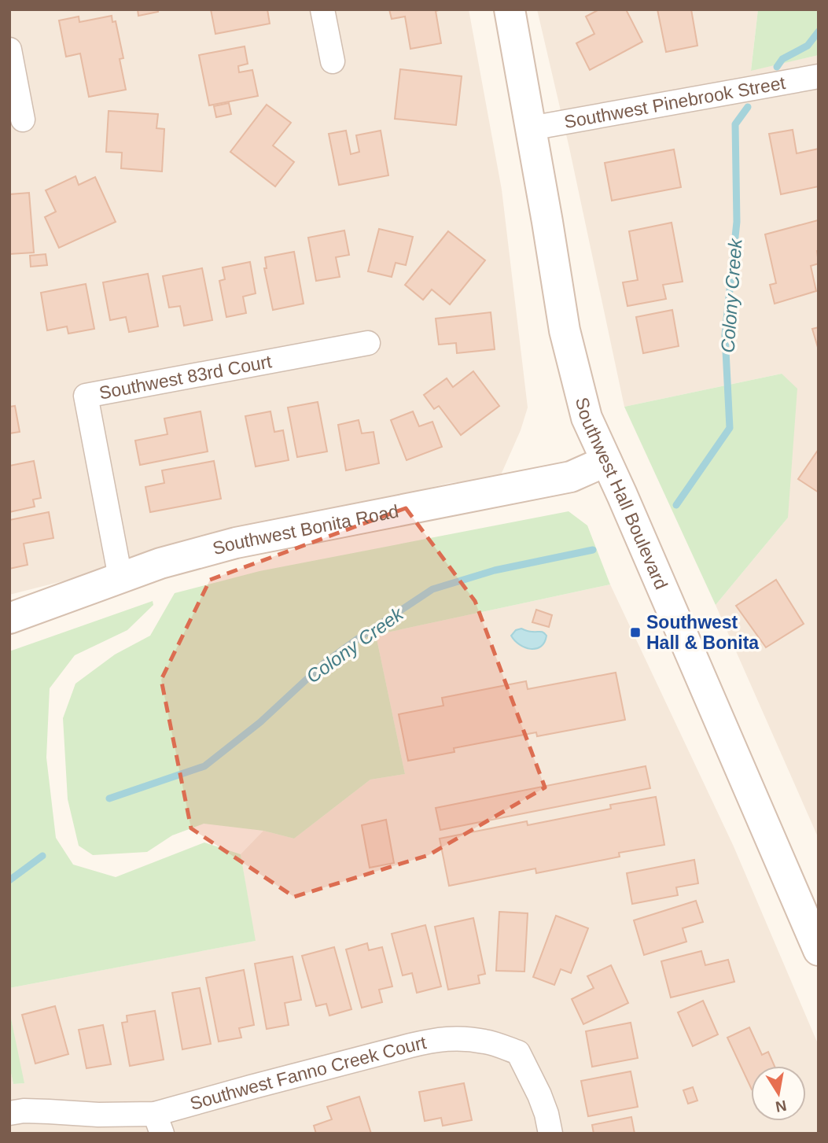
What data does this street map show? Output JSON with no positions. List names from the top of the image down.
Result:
{
  "streets": {
    "main road": ["Southwest Hall Boulevard", "Southwest Bonita Road"],
    "street": ["Southwest Pinebrook Street", "Southwest 83rd Court", "Southwest Fanno Creek Court"]
  },
  "crossings": [
    ["Southwest Pinebrook Street", "Southwest Hall Boulevard"],
    ["Southwest 83rd Court", "Southwest Bonita Road"],
    ["Southwest Hall Boulevard", "Southwest Bonita Road"]
  ],
  "water": ["Colony Creek"],
  "places": {
    "transit": ["Southwest Hall & Bonita"]
  },
  "north": "bottom"
}
